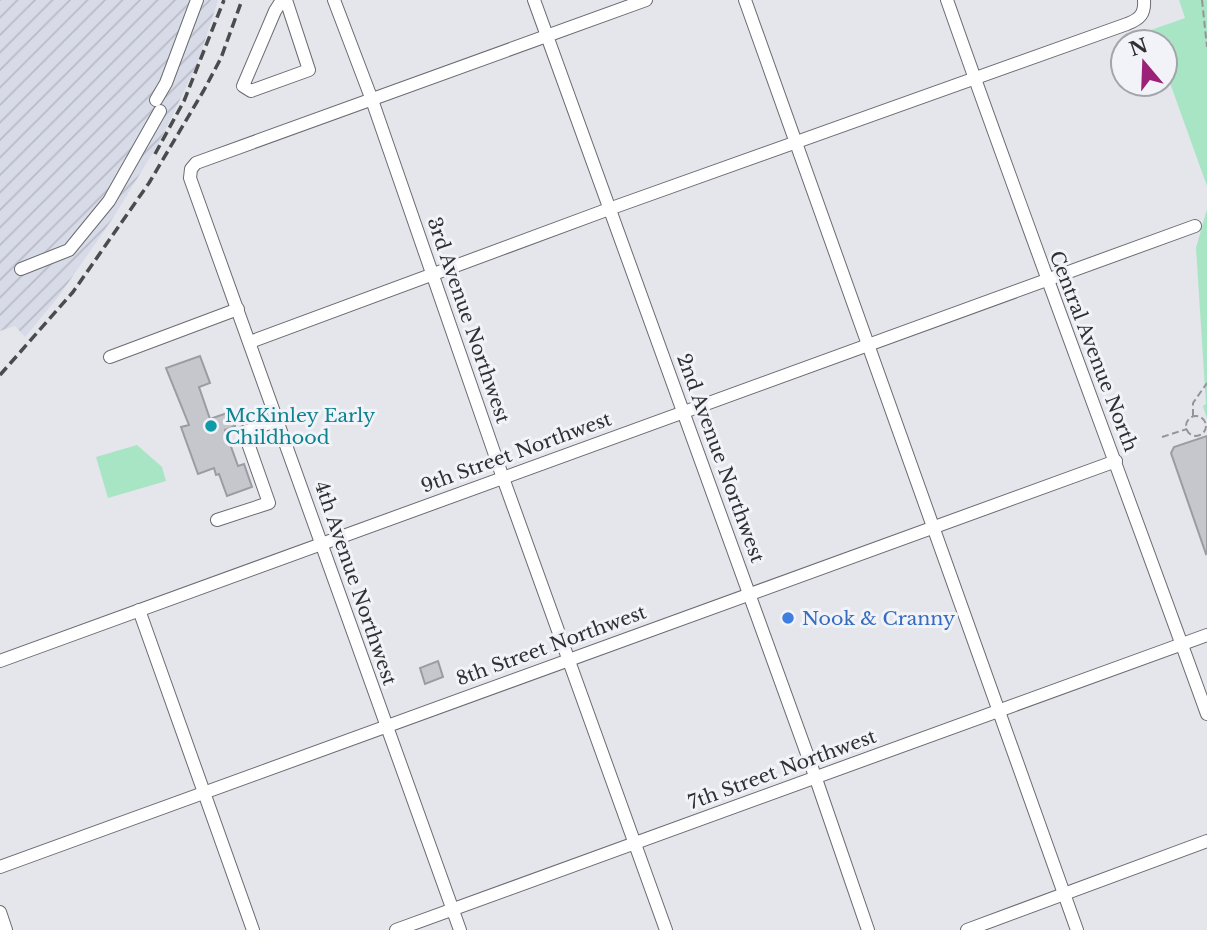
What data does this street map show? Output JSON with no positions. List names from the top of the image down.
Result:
{
  "streets": {
    "street": [
      "3rd Avenue Northwest",
      "Central Avenue North",
      "9th Street Northwest",
      "2nd Avenue Northwest",
      "4th Avenue Northwest",
      "8th Street Northwest",
      "7th Street Northwest"
    ]
  },
  "crossings": [
    ["3rd Avenue Northwest", "9th Street Northwest"],
    ["3rd Avenue Northwest", "4th Avenue Northwest"],
    ["3rd Avenue Northwest", "8th Street Northwest"],
    ["3rd Avenue Northwest", "7th Street Northwest"],
    ["Central Avenue North", "9th Street Northwest"],
    ["Central Avenue North", "8th Street Northwest"],
    ["Central Avenue North", "7th Street Northwest"],
    ["9th Street Northwest", "2nd Avenue Northwest"],
    ["9th Street Northwest", "4th Avenue Northwest"],
    ["2nd Avenue Northwest", "8th Street Northwest"],
    ["2nd Avenue Northwest", "7th Street Northwest"],
    ["4th Avenue Northwest", "8th Street Northwest"],
    ["4th Avenue Northwest", "7th Street Northwest"]
  ],
  "places": ["McKinley Early Childhood", "Nook & Cranny"],
  "north": "top"
}
